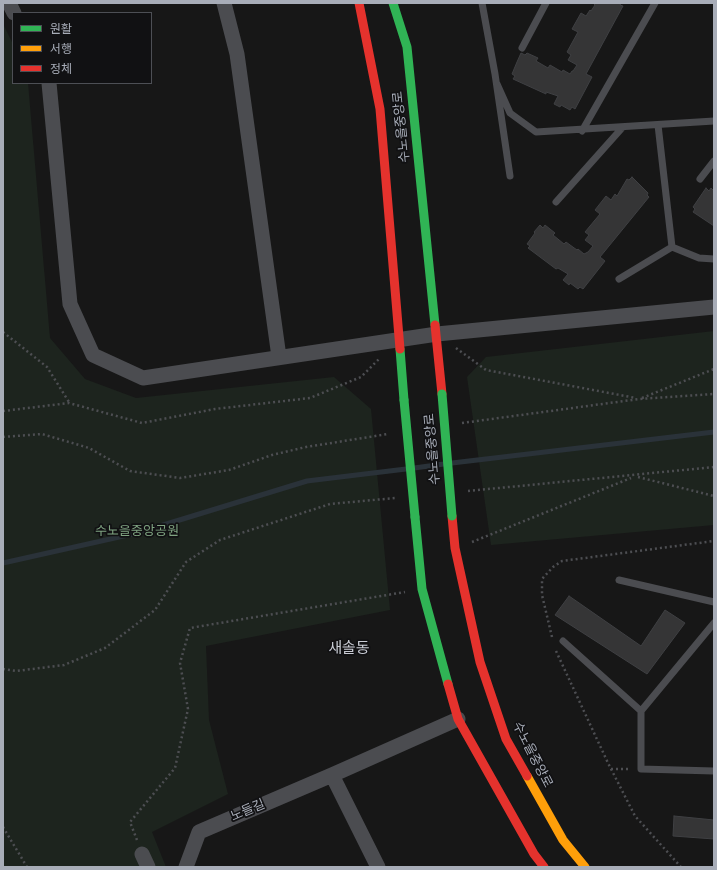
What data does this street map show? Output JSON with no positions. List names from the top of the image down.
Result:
{
  "streets": {
    "main road": ["수노을중앙로"],
    "street": ["노들길"]
  },
  "crossings": [
    ["수노을중앙로", "노들길"]
  ],
  "districts": ["새솔동"],
  "parks": ["수노을중앙공원"],
  "legend": ["원활", "서행", "정체"]
}
